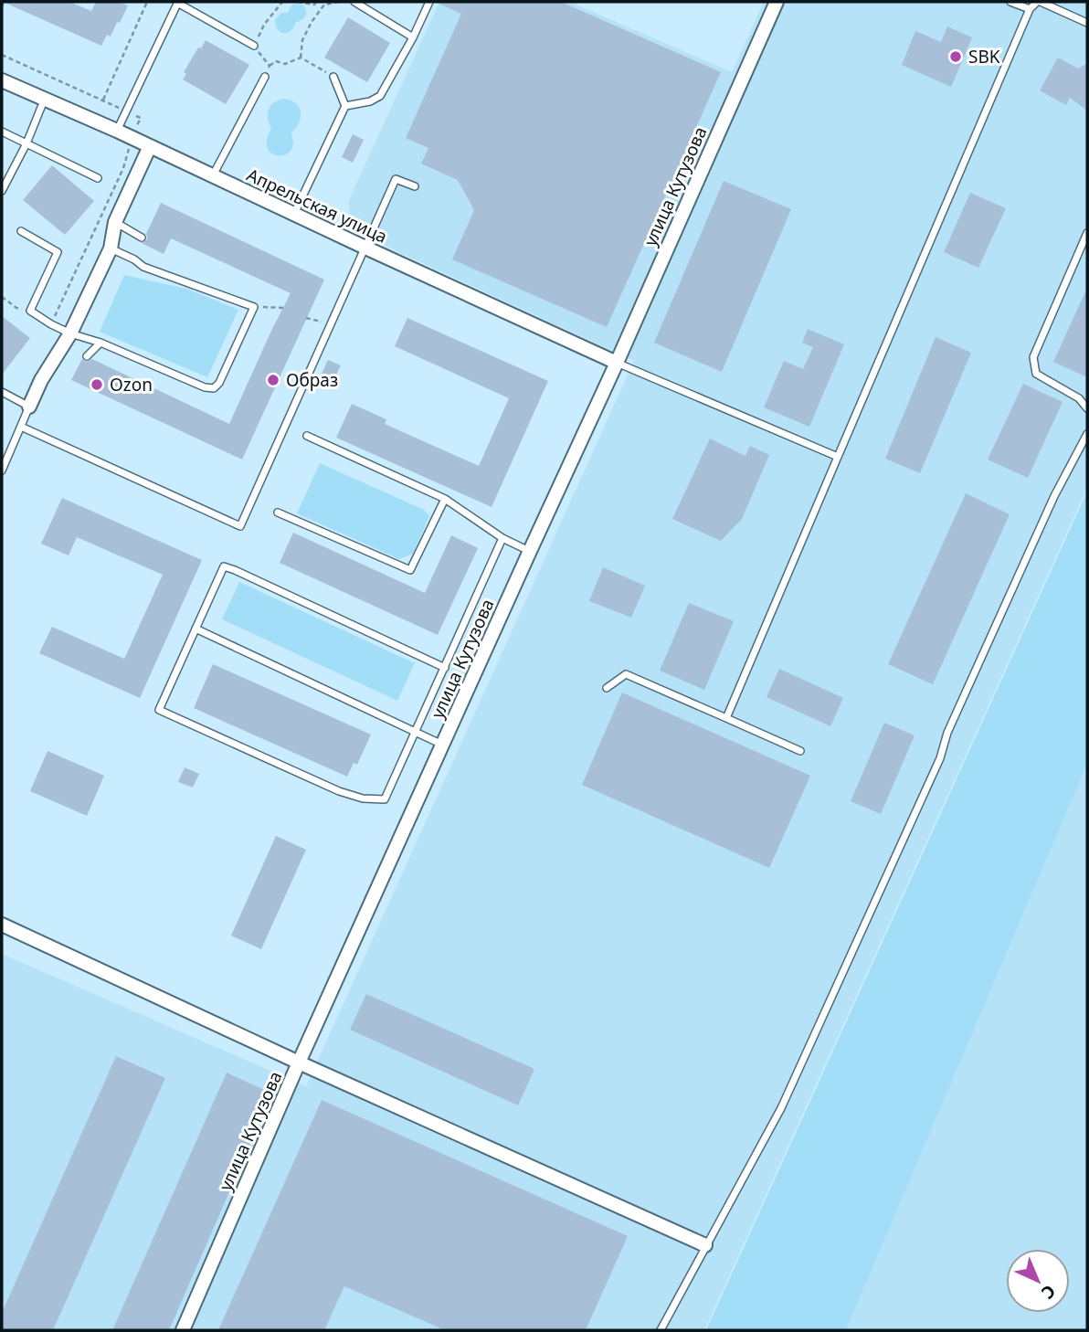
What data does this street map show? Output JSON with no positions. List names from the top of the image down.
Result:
{
  "streets": {
    "street": ["улица Кутузова", "Апрельская улица"]
  },
  "crossings": [
    ["улица Кутузова", "Апрельская улица"]
  ],
  "places": ["SBK", "Образ", "Ozon"],
  "north": "bottom right"
}
